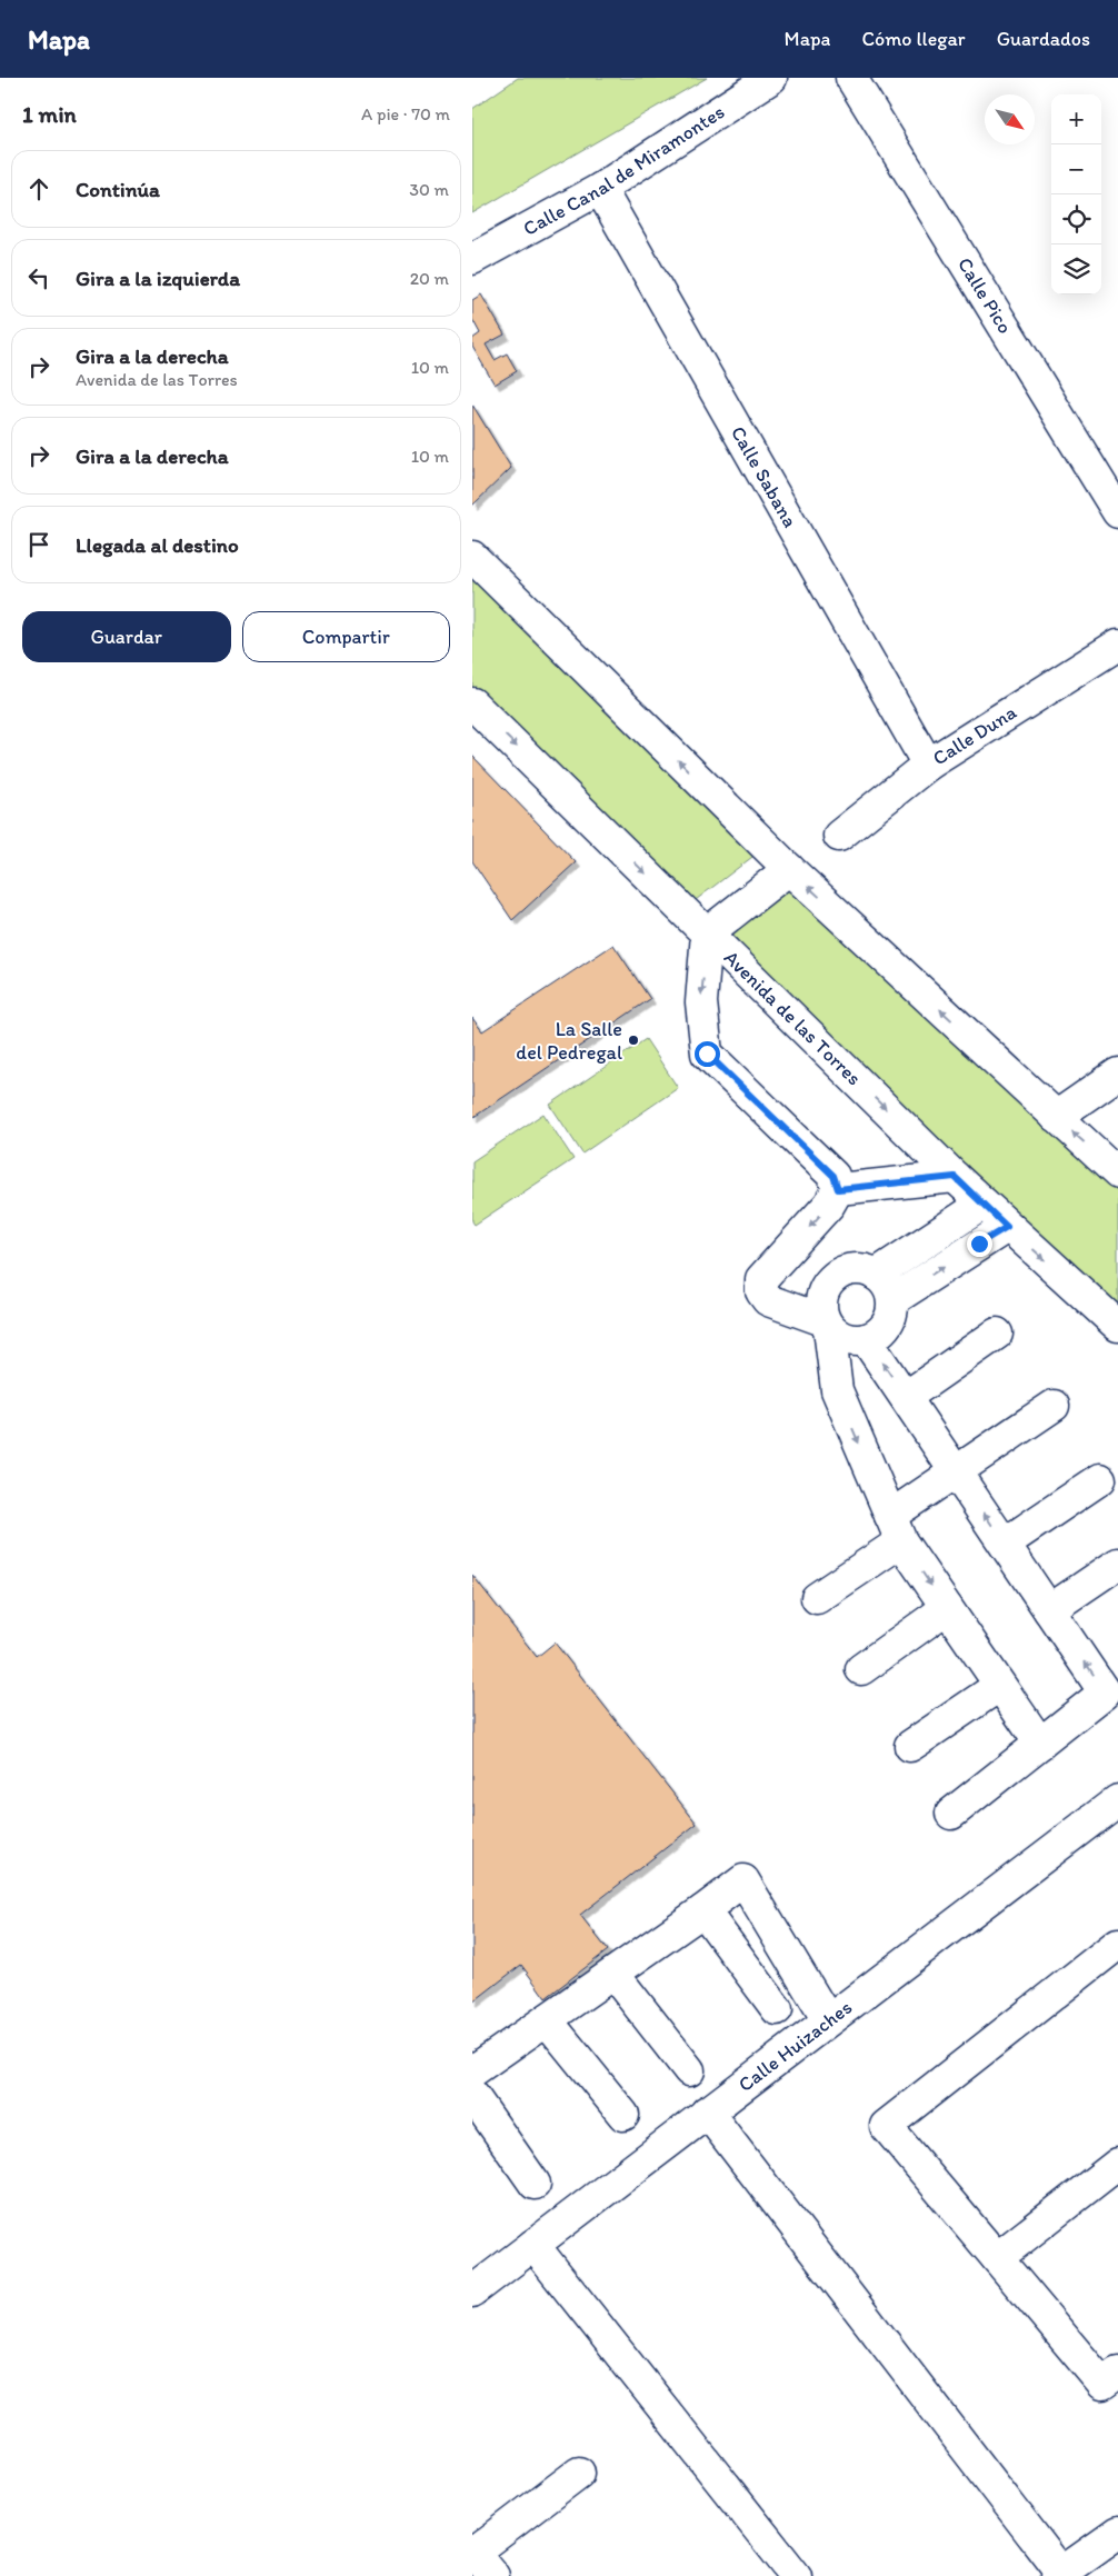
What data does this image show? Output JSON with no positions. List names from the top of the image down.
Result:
{
  "streets": {
    "street": [
      "Calle Canal de Miramontes",
      "Calle Pico",
      "Calle Sabana",
      "Calle Duna",
      "Avenida de las Torres",
      "Calle Huizaches"
    ]
  },
  "crossings": [
    ["Calle Canal de Miramontes", "Calle Sabana"],
    ["Calle Sabana", "Calle Duna"]
  ],
  "places": ["La Salle del Pedregal"],
  "north": "bottom right",
  "page": {
    "header": "Mapa",
    "nav": ["Mapa", "Cómo llegar", "Guardados"],
    "heading": ["1 min", "A pie · 70 m"],
    "map_buttons": ["+", "−"],
    "list": [
      ["Continúa", "30 m"],
      ["Gira a la izquierda", "20 m"],
      ["Gira a la derecha", "Avenida de las Torres", "10 m"],
      ["Gira a la derecha", "10 m"],
      "Llegada al destino"
    ],
    "buttons": ["Guardar", "Compartir"]
  }
}
